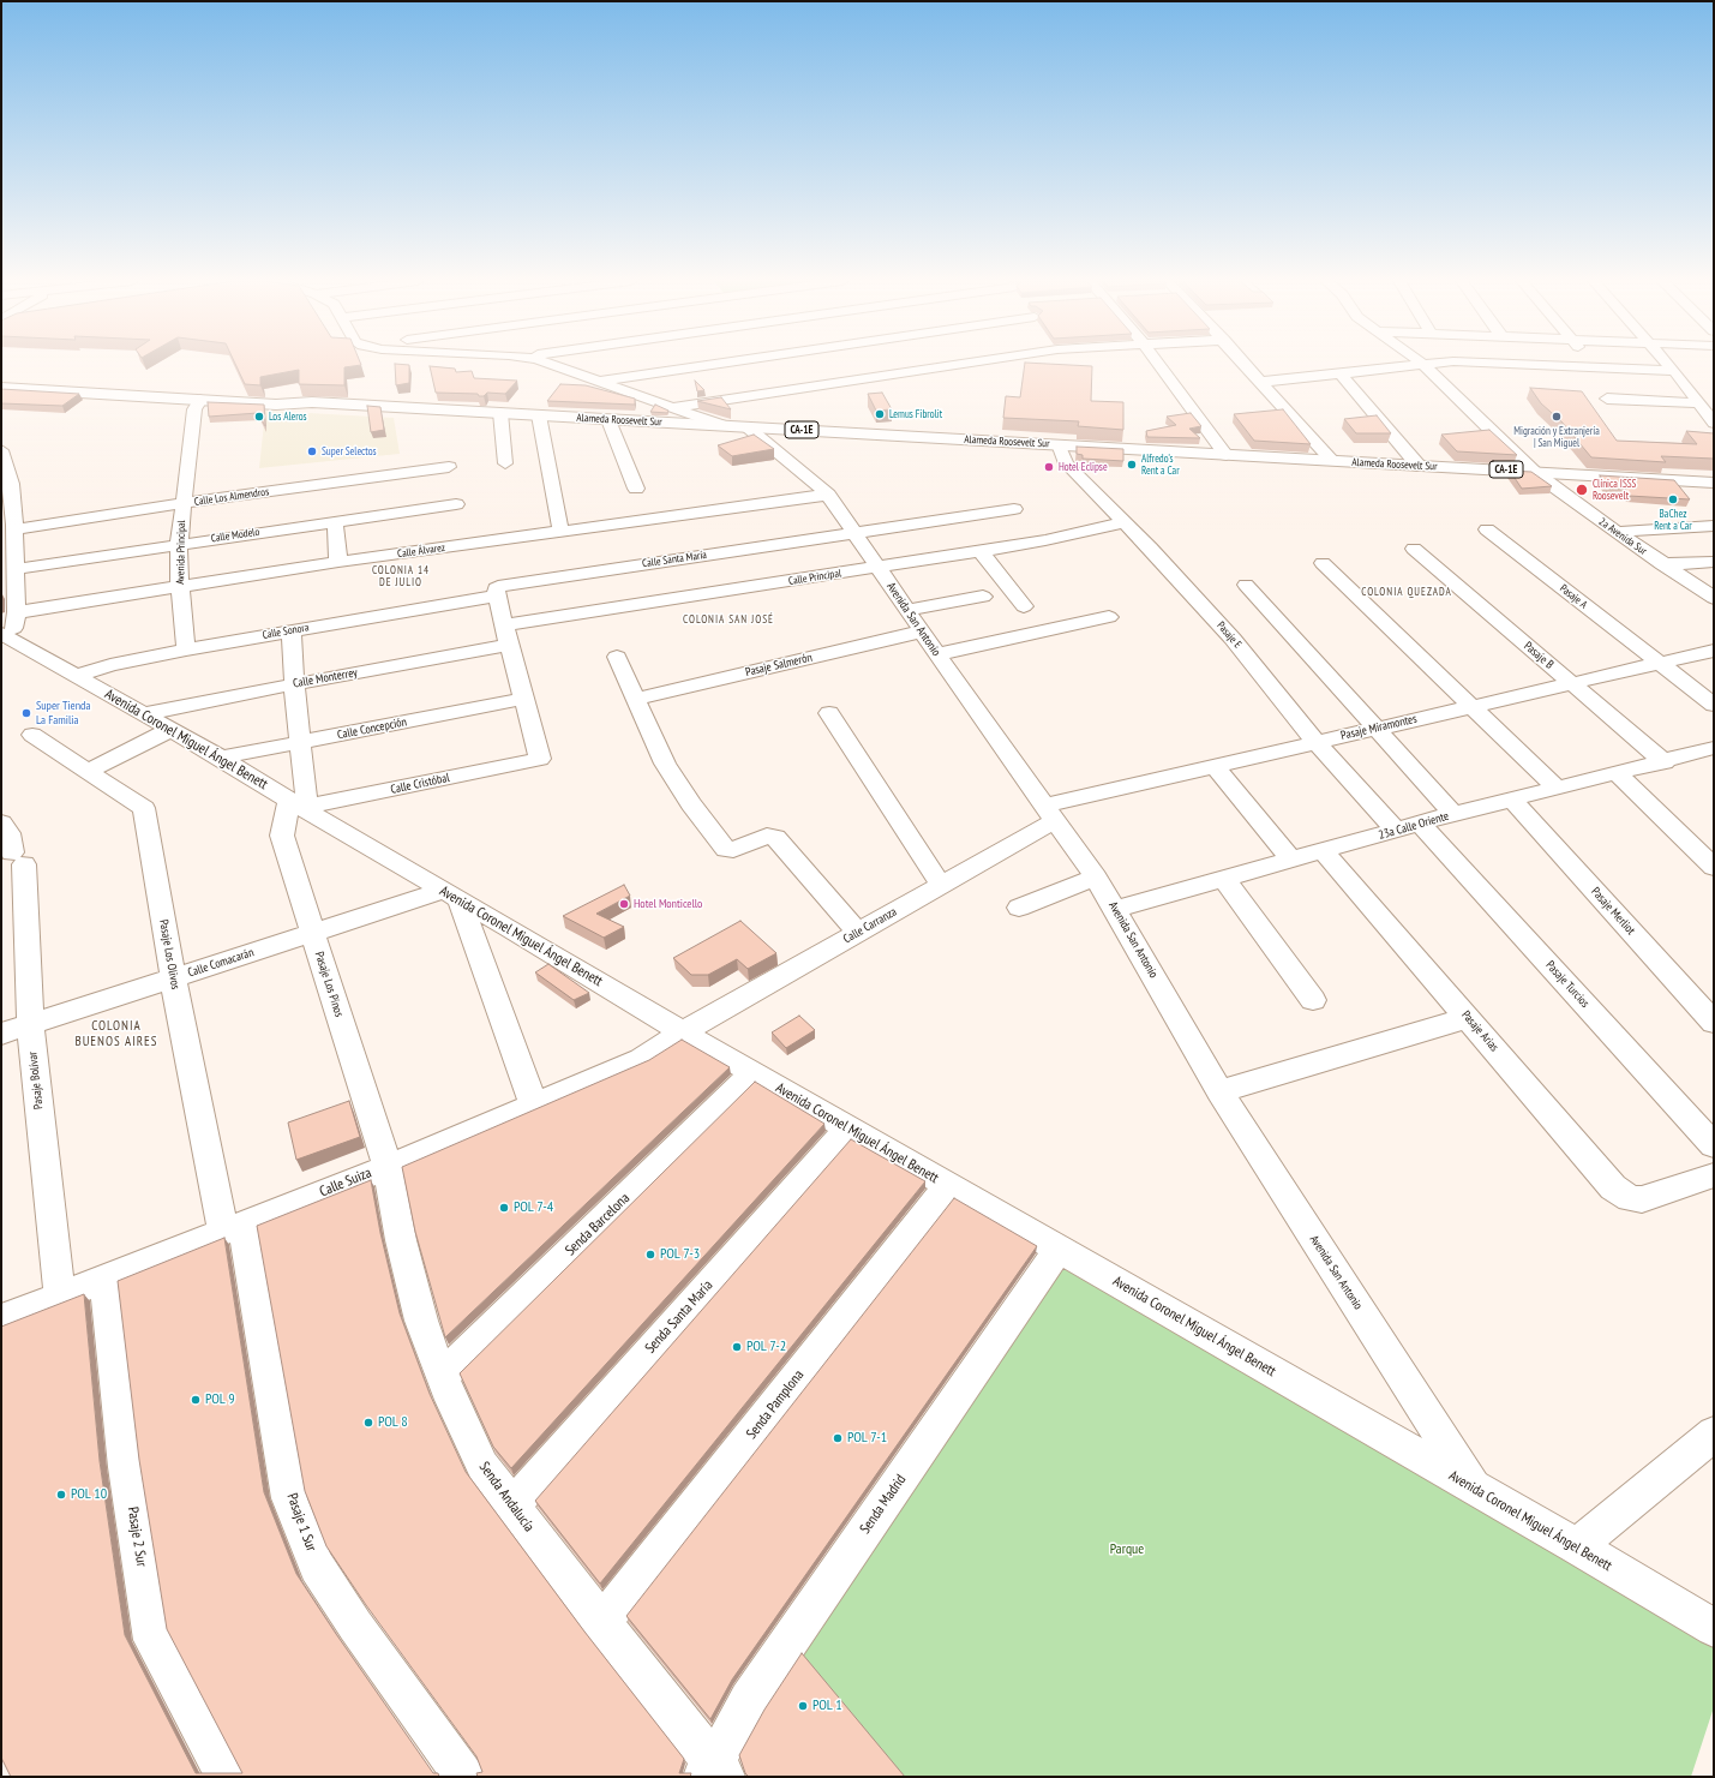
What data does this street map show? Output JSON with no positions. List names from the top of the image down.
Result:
{
  "streets": {
    "highway": ["Alameda Roosevelt Sur", "CA-1E"],
    "street": [
      "Calle Los Almendros",
      "Calle Modelo",
      "2a Avenida Sur",
      "Calle Álvarez",
      "Avenida Principal",
      "Calle Santa María",
      "Calle Principal",
      "Pasaje A",
      "Avenida San Antonio",
      "Calle Sonora",
      "Pasaje E",
      "Pasaje B",
      "Pasaje Salmerón",
      "Calle Monterrey",
      "Pasaje Miramontes",
      "Calle Concepción",
      "Avenida Coronel Miguel Ángel Benett",
      "Calle Cristóbal",
      "23a Calle Oriente",
      "Pasaje Merliot",
      "Calle Carranza",
      "Pasaje Los Olivos",
      "Calle Comacarán",
      "Pasaje Los Pinos",
      "Pasaje Turcios",
      "Pasaje Arias",
      "Pasaje Bolívar",
      "Calle Suiza",
      "Senda Barcelona",
      "Senda Santa María",
      "Senda Pamplona",
      "Senda Andalucía",
      "Senda Madrid",
      "Pasaje 1 Sur",
      "Pasaje 2 Sur"
    ]
  },
  "crossings": [
    ["Alameda Roosevelt Sur", "CA-1E"],
    ["Alameda Roosevelt Sur", "2a Avenida Sur"],
    ["Alameda Roosevelt Sur", "Avenida San Antonio"],
    ["Alameda Roosevelt Sur", "Pasaje E"],
    ["CA-1E", "Avenida Principal"],
    ["Calle Los Almendros", "Avenida Principal"],
    ["Calle Modelo", "Avenida Principal"],
    ["Calle Álvarez", "Avenida Principal"],
    ["Calle Álvarez", "Avenida San Antonio"],
    ["Calle Álvarez", "Avenida Coronel Miguel Ángel Benett"],
    ["Avenida Principal", "Calle Sonora"],
    ["Calle Santa María", "Avenida San Antonio"],
    ["Calle Santa María", "Calle Sonora"],
    ["Calle Principal", "Avenida San Antonio"],
    ["Calle Principal", "Pasaje E"],
    ["Pasaje A", "Pasaje Miramontes"],
    ["Avenida San Antonio", "Pasaje Salmerón"],
    ["Avenida San Antonio", "Pasaje Miramontes"],
    ["Avenida San Antonio", "Avenida Coronel Miguel Ángel Benett"],
    ["Avenida San Antonio", "23a Calle Oriente"],
    ["Avenida San Antonio", "Calle Carranza"],
    ["Calle Sonora", "Avenida Coronel Miguel Ángel Benett"],
    ["Calle Sonora", "Pasaje Los Pinos"],
    ["Pasaje E", "Pasaje Miramontes"],
    ["Pasaje E", "23a Calle Oriente"],
    ["Pasaje E", "Pasaje Turcios"],
    ["Pasaje B", "Pasaje Miramontes"],
    ["Pasaje B", "23a Calle Oriente"],
    ["Calle Monterrey", "Avenida Coronel Miguel Ángel Benett"],
    ["Calle Monterrey", "Pasaje Los Pinos"],
    ["Pasaje Miramontes", "Calle Carranza"],
    ["Calle Concepción", "Avenida Coronel Miguel Ángel Benett"],
    ["Calle Concepción", "Calle Cristóbal"],
    ["Calle Concepción", "Pasaje Los Pinos"],
    ["Avenida Coronel Miguel Ángel Benett", "Calle Cristóbal"],
    ["Avenida Coronel Miguel Ángel Benett", "Calle Carranza"],
    ["Avenida Coronel Miguel Ángel Benett", "Calle Comacarán"],
    ["Avenida Coronel Miguel Ángel Benett", "Pasaje Los Pinos"],
    ["Avenida Coronel Miguel Ángel Benett", "Calle Suiza"],
    ["Avenida Coronel Miguel Ángel Benett", "Senda Barcelona"],
    ["Avenida Coronel Miguel Ángel Benett", "Senda Santa María"],
    ["Avenida Coronel Miguel Ángel Benett", "Senda Pamplona"],
    ["Avenida Coronel Miguel Ángel Benett", "Senda Madrid"],
    ["Calle Cristóbal", "Pasaje Los Pinos"],
    ["23a Calle Oriente", "Pasaje Merliot"],
    ["23a Calle Oriente", "Pasaje Turcios"],
    ["23a Calle Oriente", "Pasaje Arias"],
    ["Calle Carranza", "Calle Suiza"],
    ["Pasaje Los Olivos", "Calle Comacarán"],
    ["Pasaje Los Olivos", "Calle Suiza"],
    ["Pasaje Los Olivos", "Pasaje 1 Sur"],
    ["Calle Comacarán", "Pasaje Los Pinos"],
    ["Calle Comacarán", "Pasaje Bolívar"],
    ["Pasaje Los Pinos", "Calle Suiza"],
    ["Pasaje Los Pinos", "Senda Andalucía"],
    ["Pasaje Bolívar", "Calle Suiza"],
    ["Calle Suiza", "Senda Andalucía"],
    ["Calle Suiza", "Pasaje 1 Sur"],
    ["Calle Suiza", "Pasaje 2 Sur"],
    ["Senda Barcelona", "Senda Andalucía"],
    ["Senda Santa María", "Senda Andalucía"],
    ["Senda Pamplona", "Senda Andalucía"],
    ["Senda Andalucía", "Senda Madrid"]
  ],
  "districts": [
    "COLONIA 14 DE JULIO",
    "COLONIA QUEZADA",
    "COLONIA SAN JOSÉ",
    "COLONIA BUENOS AIRES"
  ],
  "parks": ["Parque"],
  "places": [
    "Lemus Fibrolit",
    "Los Aleros",
    "Migración y Extranjería | San Miguel",
    "Super Selectos",
    "Alfredo's Rent a Car",
    "Hotel Eclipse",
    "Clínica ISSS Roosevelt",
    "BaChez Rent a Car",
    "Super Tienda La Familia",
    "Hotel Monticello",
    "POL 7-4",
    "POL 7-3",
    "POL 7-2",
    "POL 9",
    "POL 8",
    "POL 7-1",
    "POL 10",
    "POL 1"
  ]
}
